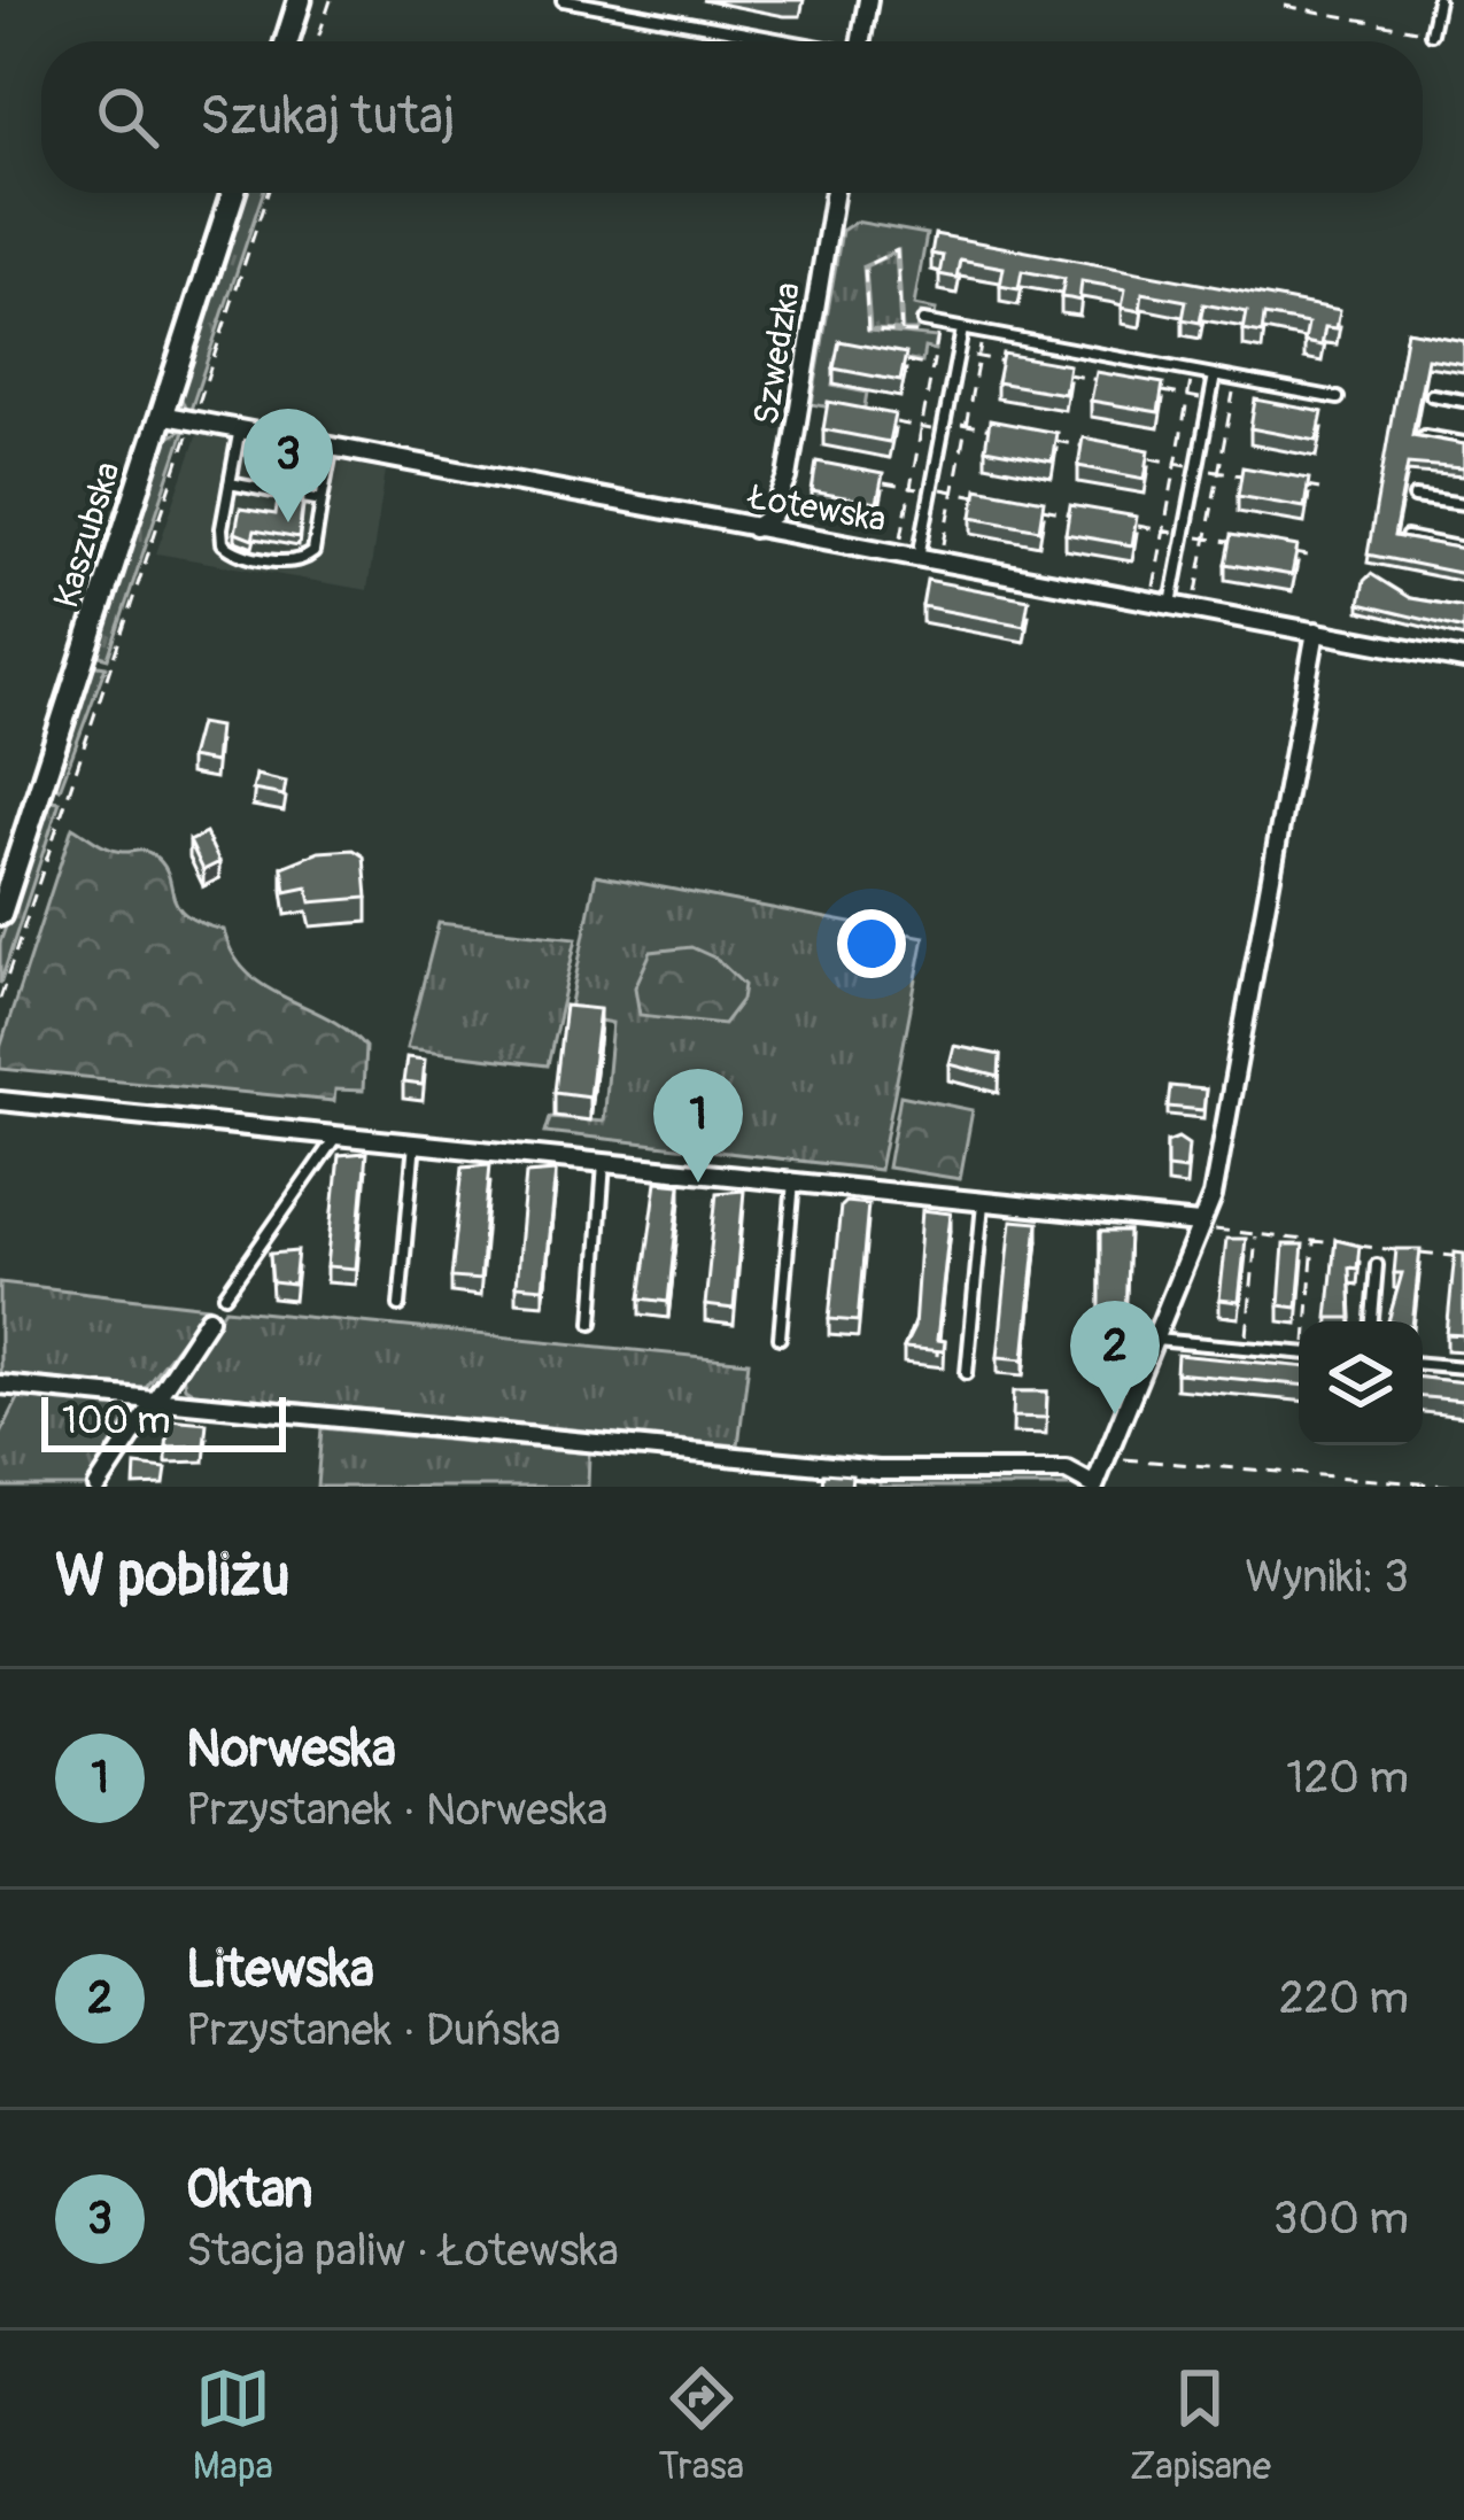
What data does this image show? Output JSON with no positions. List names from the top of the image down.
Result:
{
  "streets": {
    "main road": ["Kaszubska"],
    "street": ["Szwedzka", "Łotewska"]
  },
  "crossings": [
    ["Szwedzka", "Łotewska"],
    ["Łotewska", "Kaszubska"]
  ],
  "scale_bar": "100 m",
  "page": {
    "search": "Szukaj tutaj",
    "pins": ["3", "1", "2"],
    "scale": "100 m",
    "heading": ["W pobliżu", "Wyniki: 3"],
    "list": [
      {
        "mark": "1",
        "name": "Norweska",
        "note": "Przystanek · Norweska",
        "value": "120 m"
      },
      {
        "mark": "2",
        "name": "Litewska",
        "note": "Przystanek · Duńska",
        "value": "220 m"
      },
      {
        "mark": "3",
        "name": "Oktan",
        "note": "Stacja paliw · Łotewska",
        "value": "300 m"
      }
    ],
    "nav": ["Mapa", "Trasa", "Zapisane"]
  }
}
